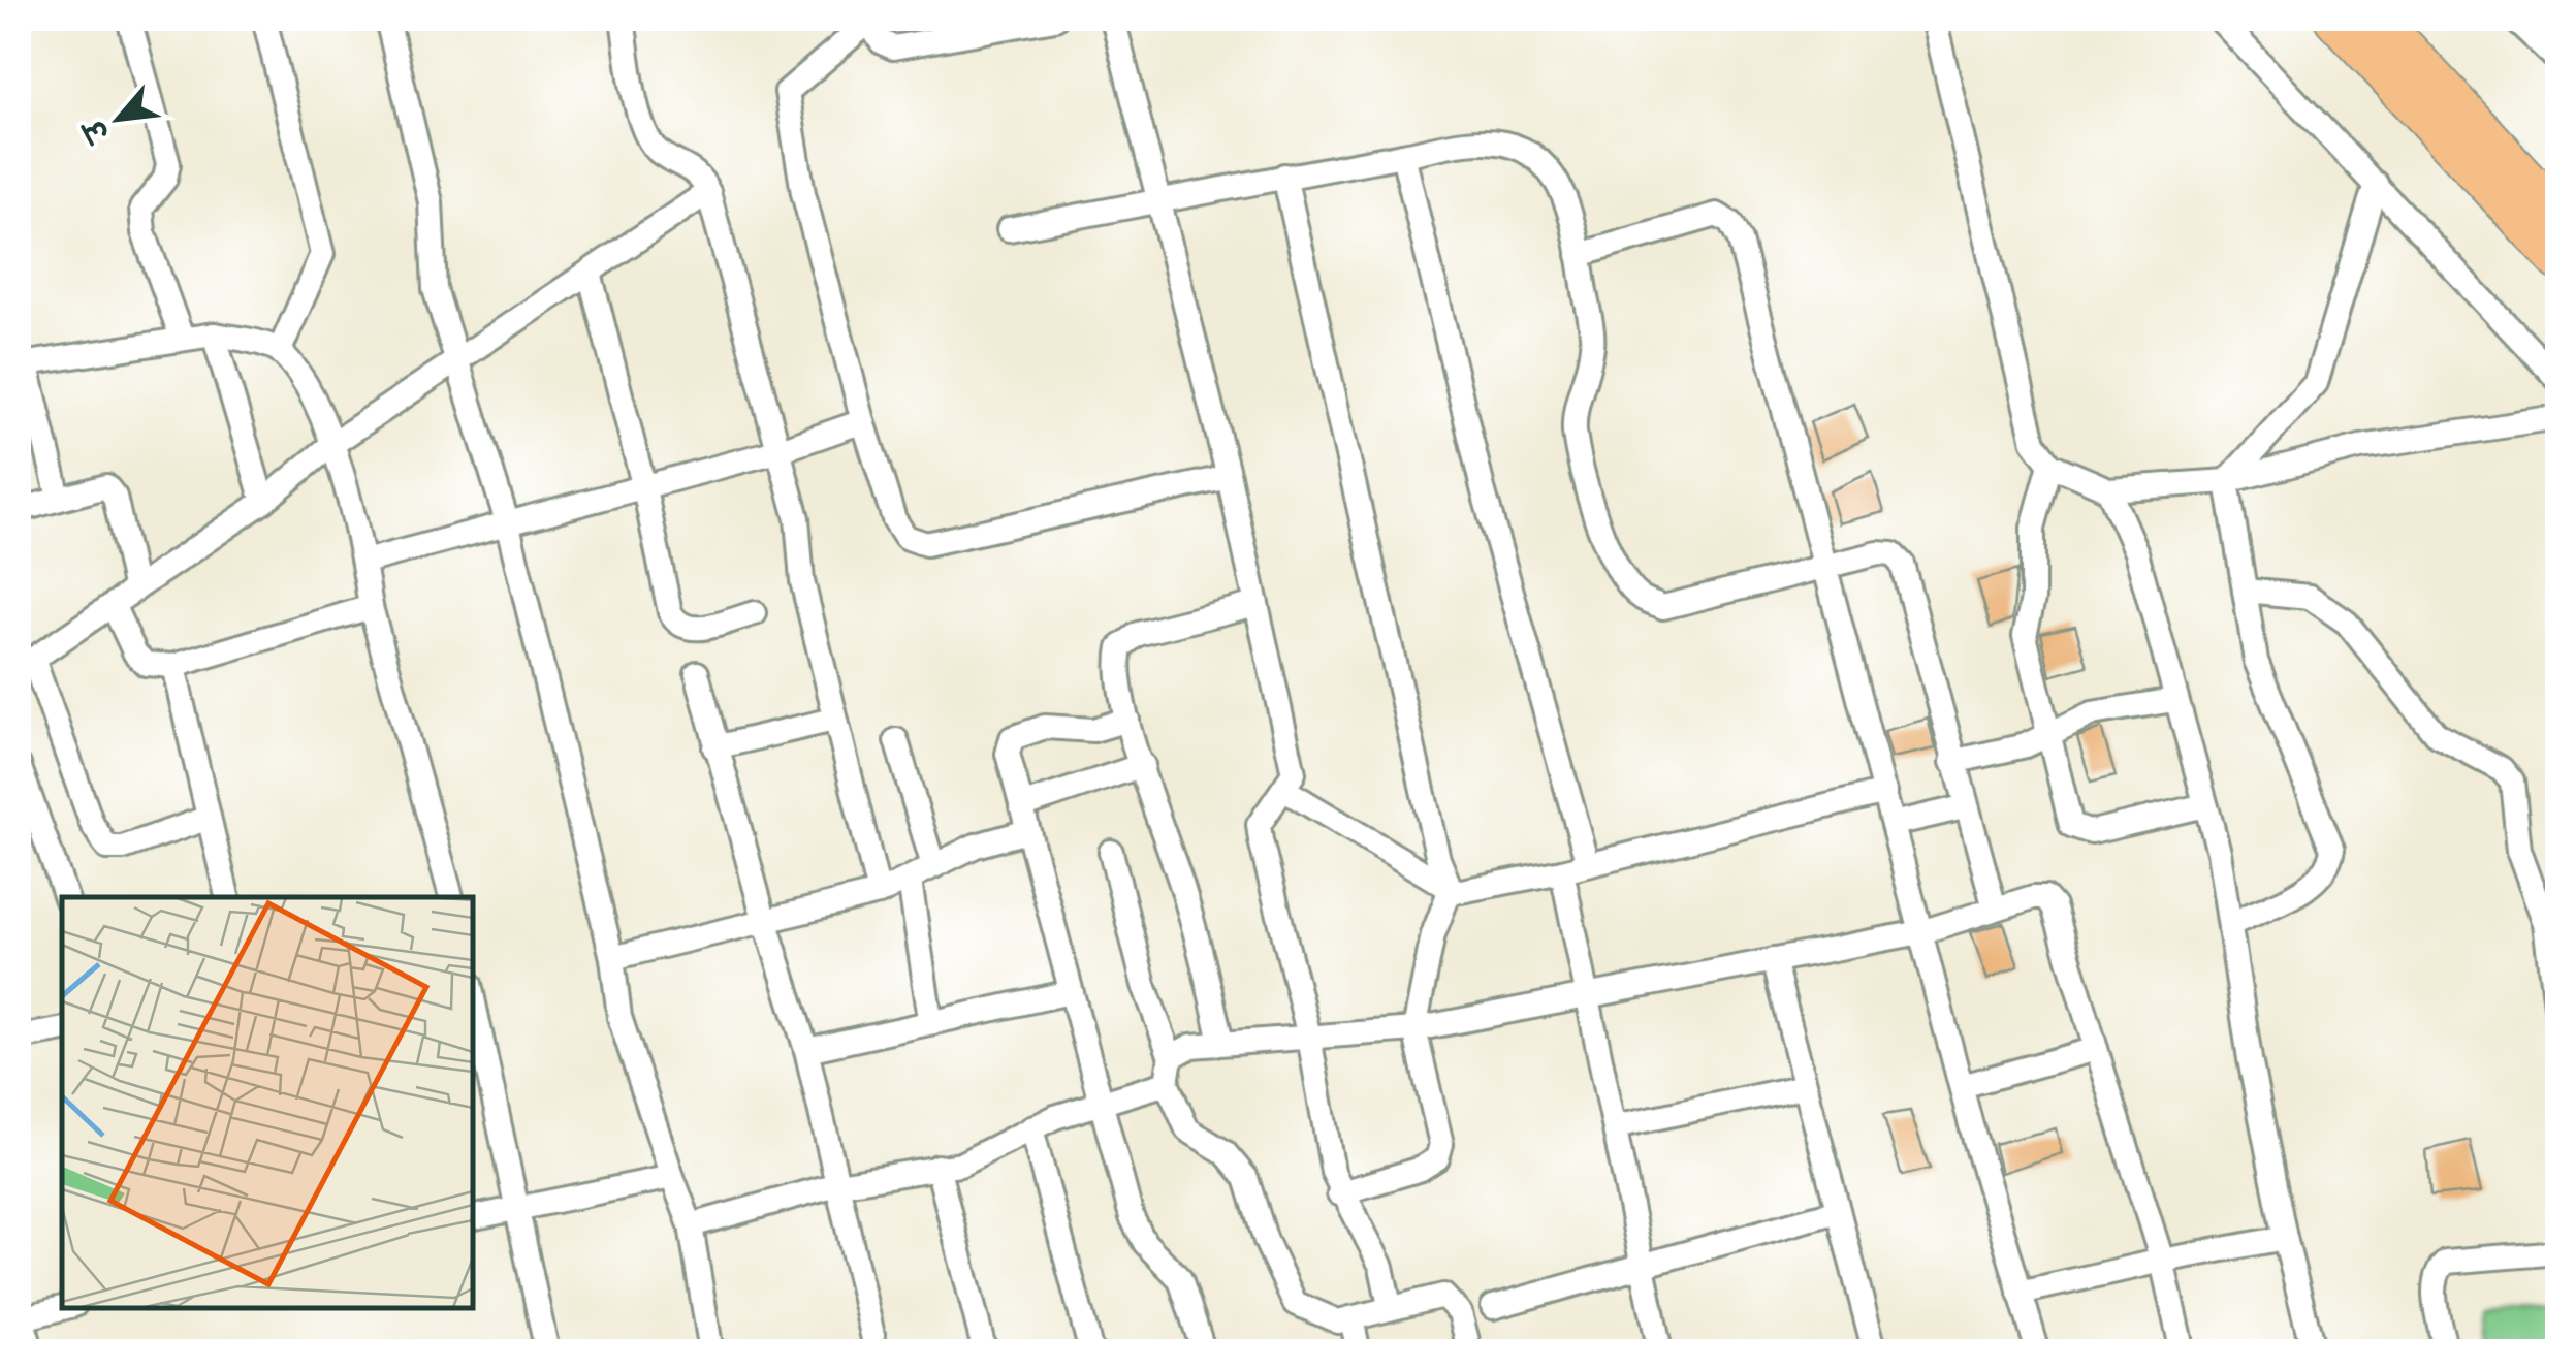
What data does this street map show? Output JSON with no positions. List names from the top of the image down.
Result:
{
  "north": "bottom left"
}
